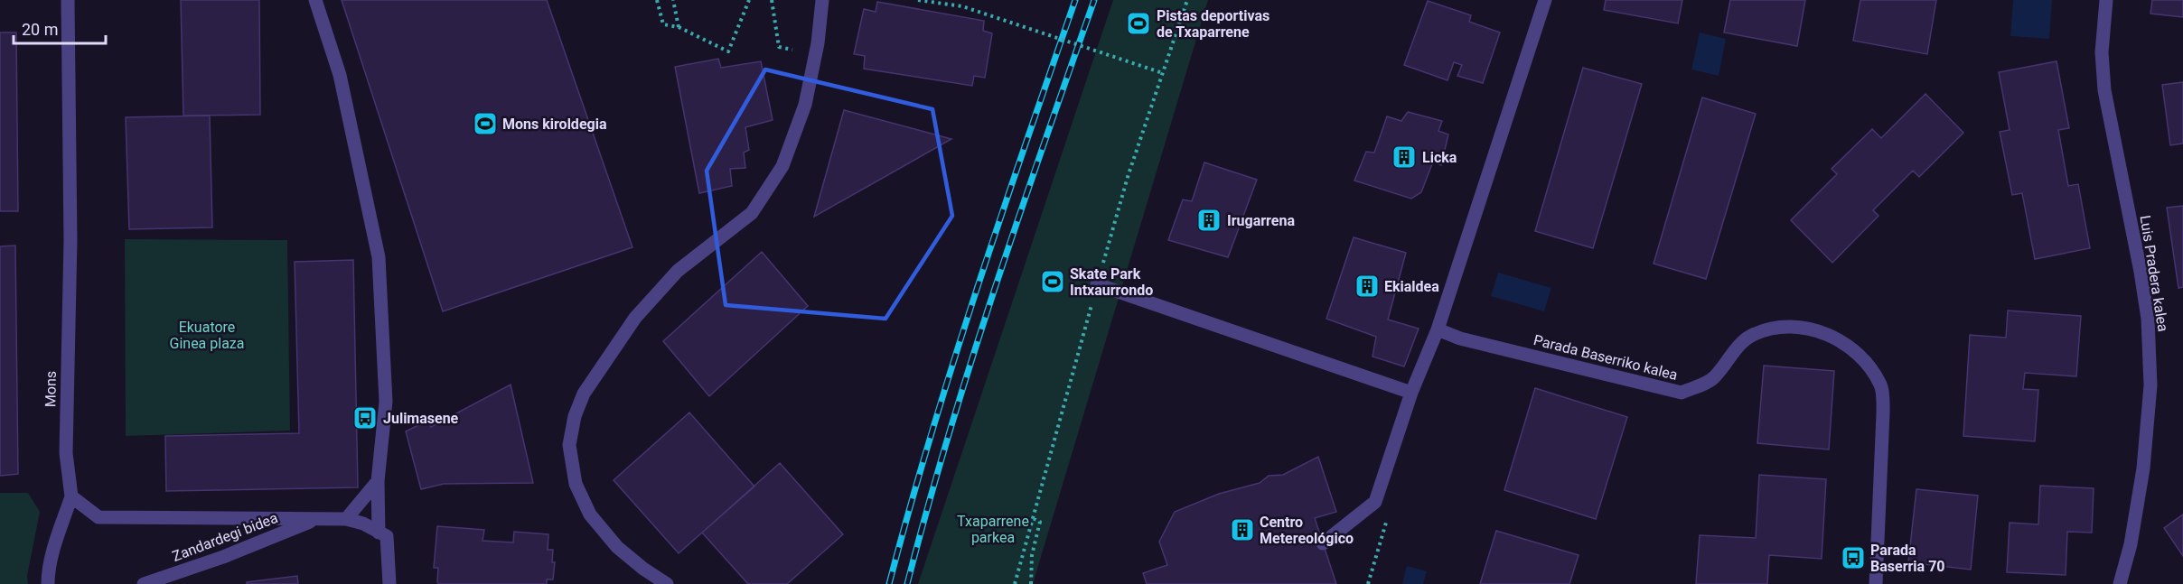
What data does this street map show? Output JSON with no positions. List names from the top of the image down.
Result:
{
  "streets": {
    "street": [
      "Luis Pradera kalea",
      "Parada Baserriko kalea",
      "Mons",
      "Zandardegi bidea"
    ]
  },
  "parks": ["Ekuatore Ginea plaza", "Txaparrene parkea"],
  "places": {
    "sports": ["Pistas deportivas de Txaparrene", "Mons kiroldegia", "Skate Park Intxaurrondo"],
    "building": [
      "Licka",
      "Irugarrena",
      "Ekialdea",
      "Centro Metereológico"
    ],
    "bus stop": ["Julimasene", "Parada Baserria 70"]
  },
  "scale_bar": "20 m"
}
